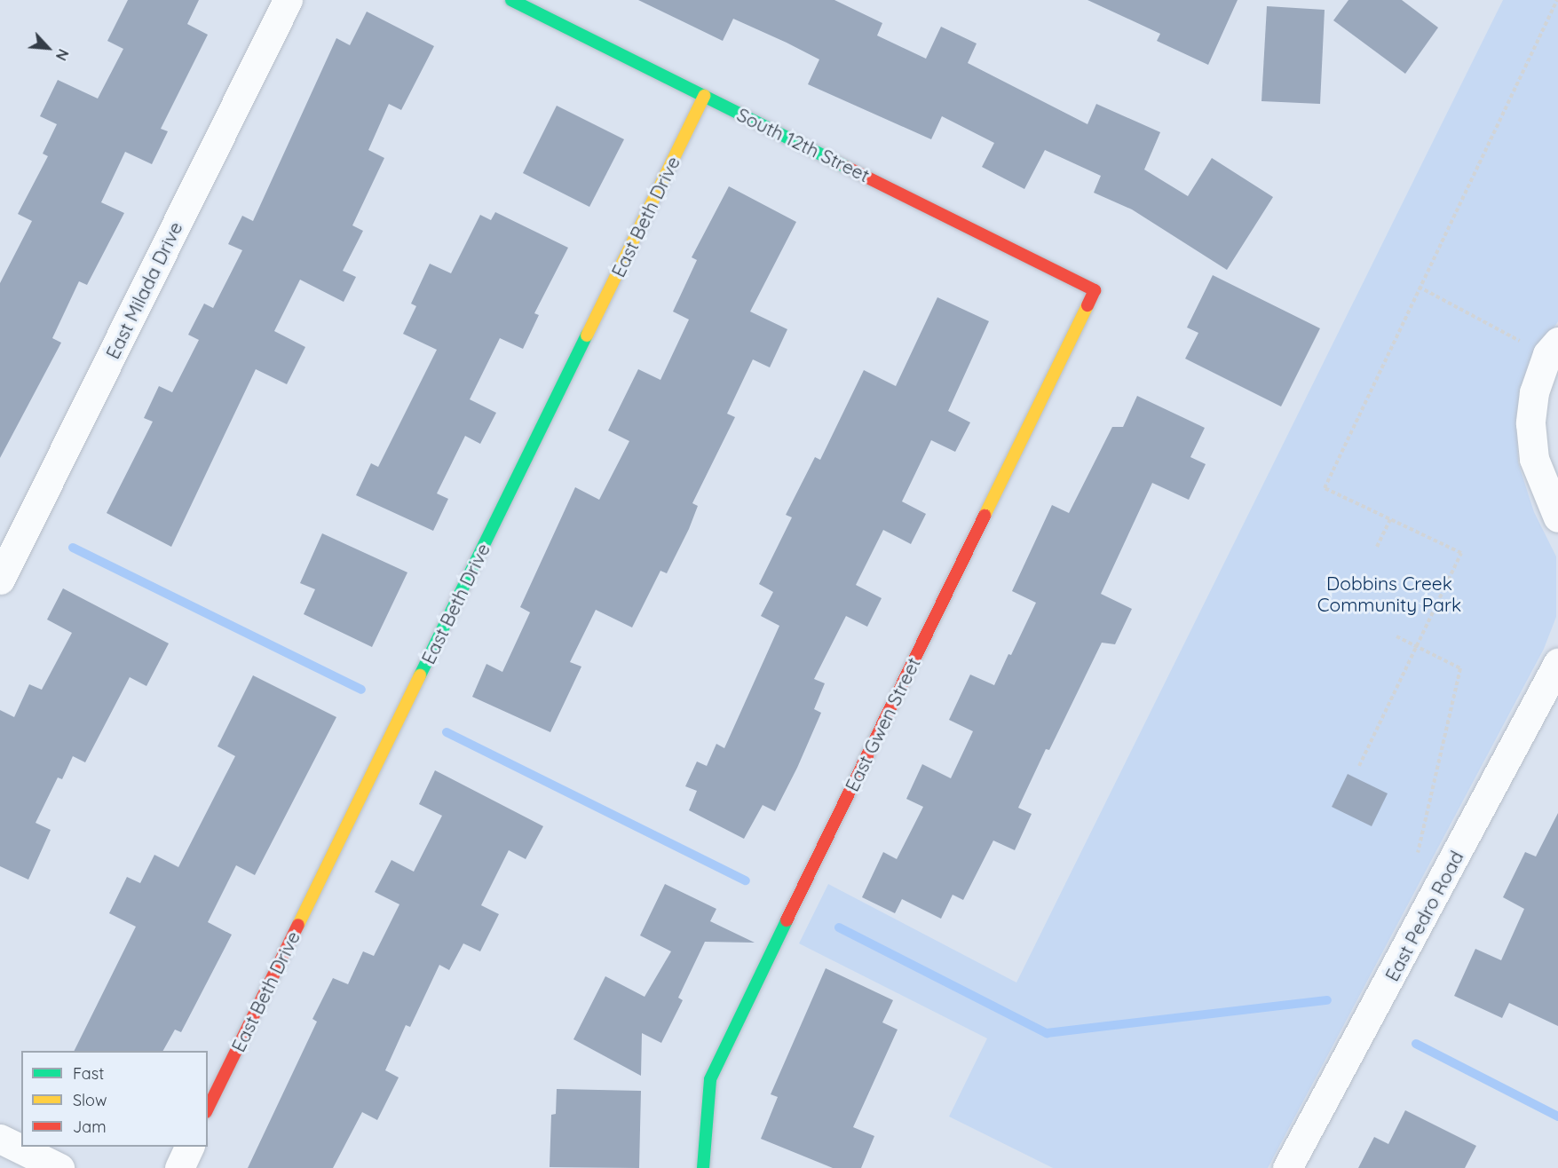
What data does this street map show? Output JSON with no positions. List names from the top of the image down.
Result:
{
  "streets": {
    "street": [
      "South 12th Street",
      "East Beth Drive",
      "East Milada Drive",
      "East Gwen Street",
      "East Pedro Road"
    ]
  },
  "crossings": [
    ["South 12th Street", "East Beth Drive"],
    ["South 12th Street", "East Gwen Street"]
  ],
  "parks": ["Dobbins Creek Community Park"],
  "legend": ["Fast", "Slow", "Jam"],
  "north": "bottom right"
}
